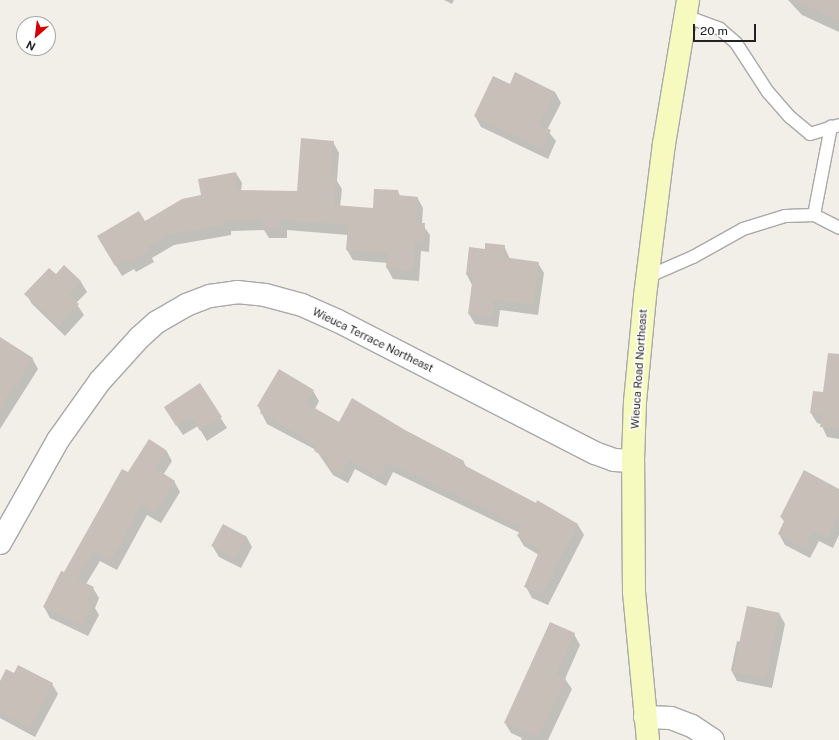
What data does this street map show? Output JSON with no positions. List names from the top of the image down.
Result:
{
  "streets": {
    "street": ["Wieuca Terrace Northeast", "Wieuca Road Northeast"]
  },
  "crossings": [
    ["Wieuca Terrace Northeast", "Wieuca Road Northeast"]
  ],
  "scale_bar": "20 m",
  "north": "bottom left"
}
